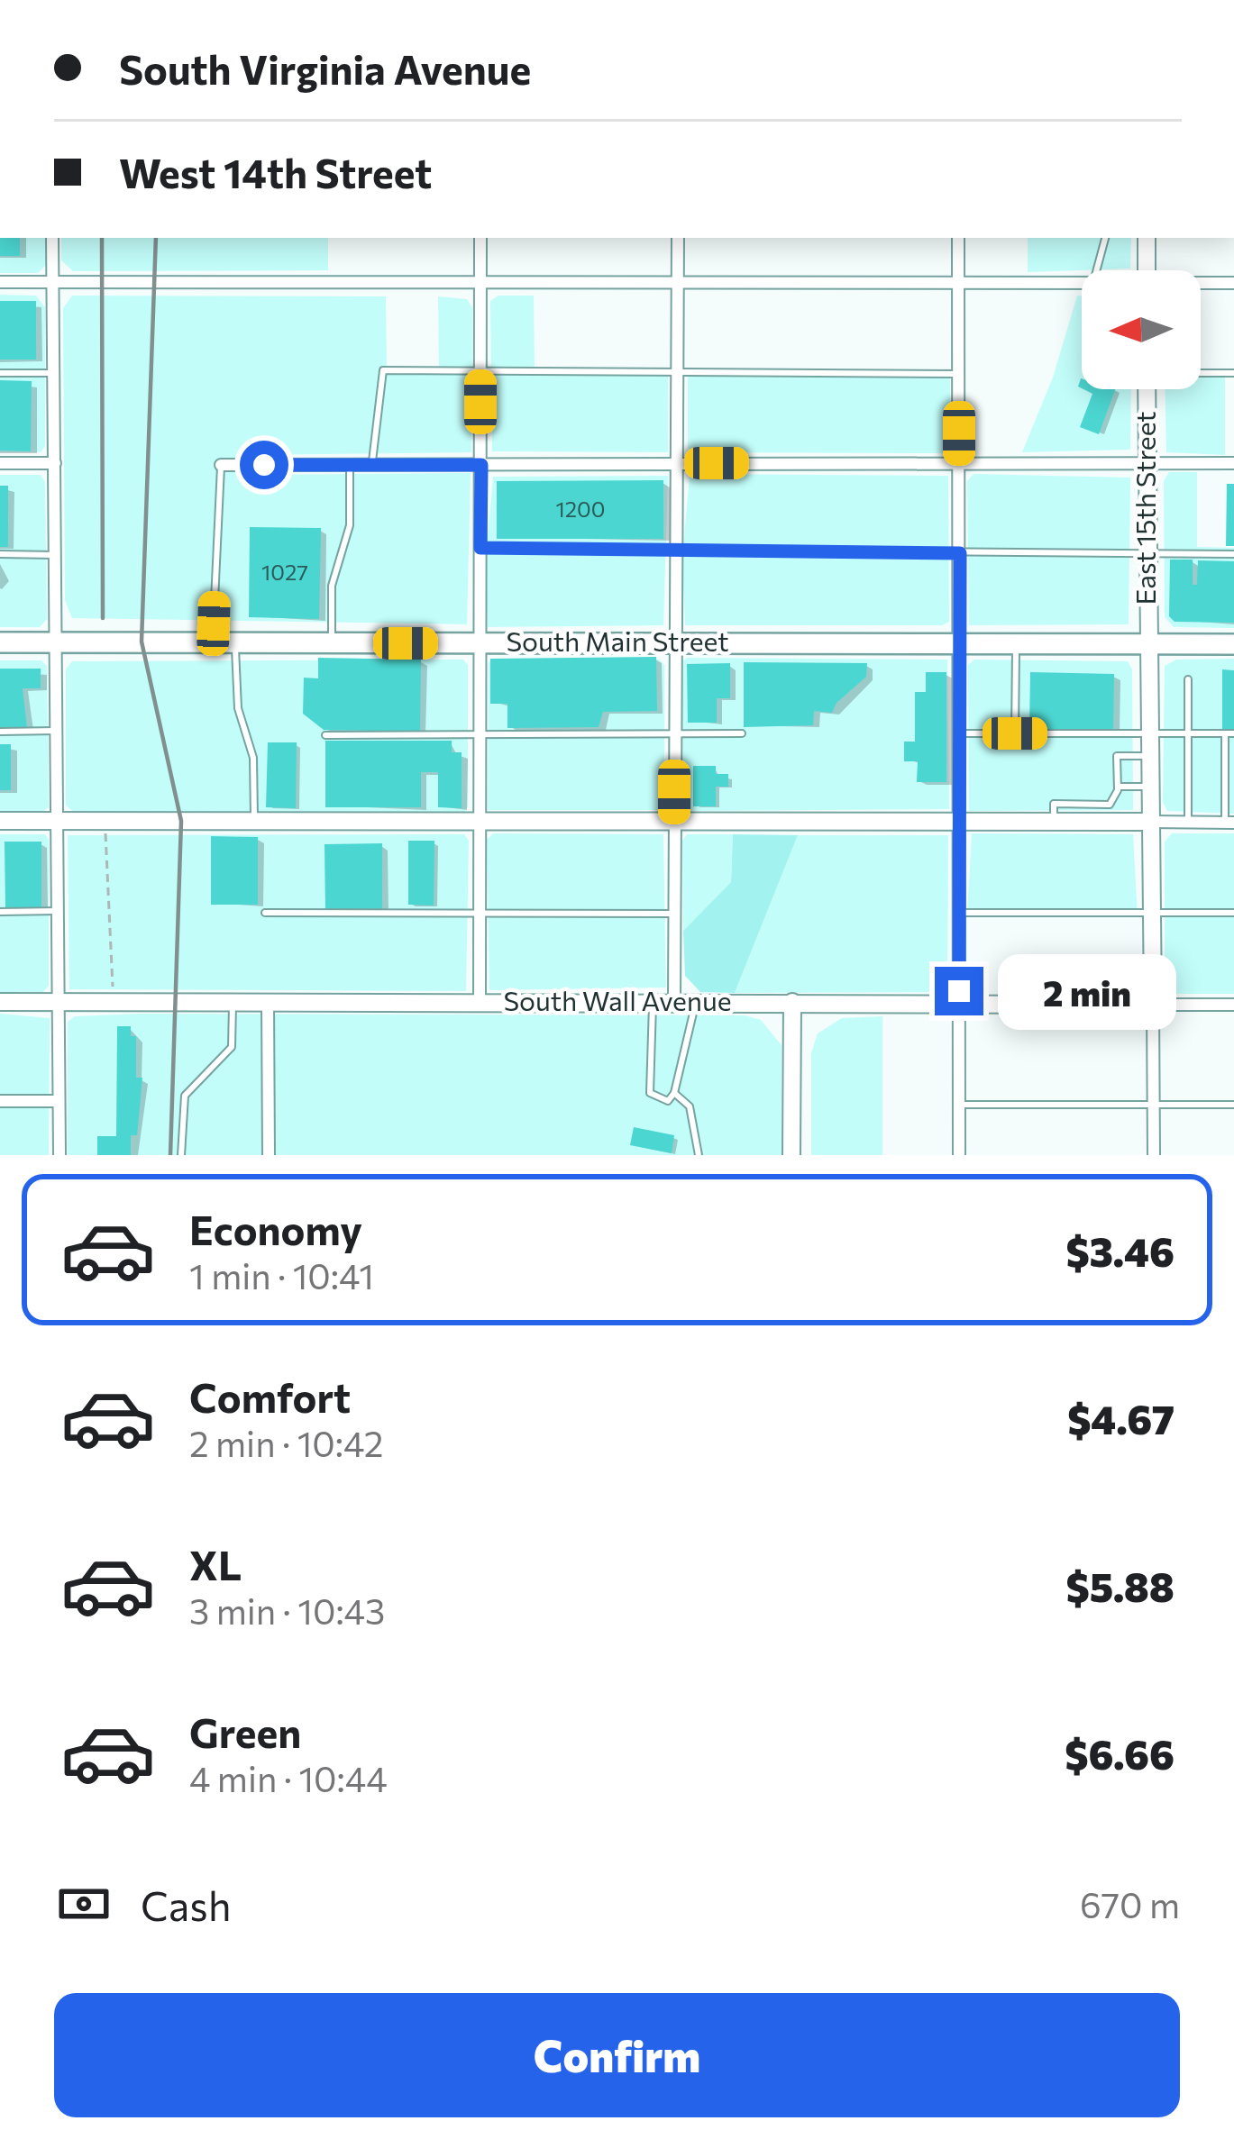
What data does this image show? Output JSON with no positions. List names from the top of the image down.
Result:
{
  "streets": {
    "main road": ["South Main Street"],
    "street": ["East 15th Street", "South Wall Avenue"]
  },
  "crossings": [
    ["East 15th Street", "South Main Street"],
    ["East 15th Street", "South Wall Avenue"]
  ],
  "house_numbers": ["1200", "1027"],
  "north": "left",
  "page": {
    "banner": ["South Virginia Avenue", "West 14th Street"],
    "bubble": "2 min",
    "list": [
      {
        "name": "Economy",
        "note": "1 min · 10:41",
        "value": "$3.46"
      },
      {
        "name": "Comfort",
        "note": "2 min · 10:42",
        "value": "$4.67"
      },
      {
        "name": "XL",
        "note": "3 min · 10:43",
        "value": "$5.88"
      },
      {
        "name": "Green",
        "note": "4 min · 10:44",
        "value": "$6.66"
      }
    ],
    "pay": ["Cash", "670 m"],
    "buttons": "Confirm"
  }
}
